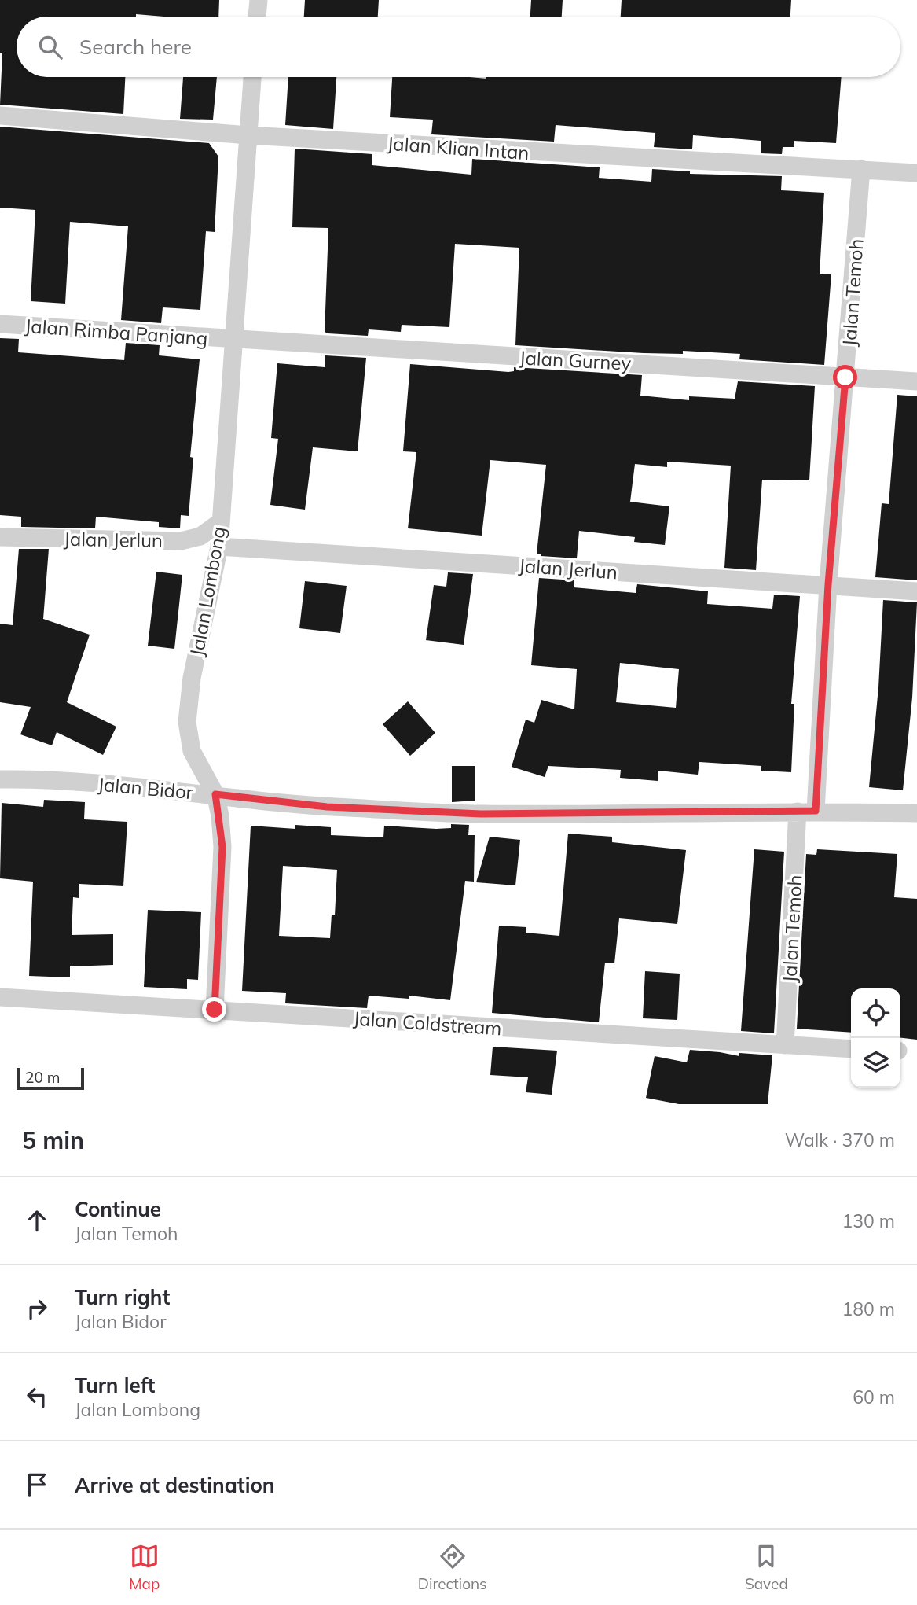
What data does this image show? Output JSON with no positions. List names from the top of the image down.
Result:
{
  "streets": {
    "street": [
      "Jalan Klian Intan",
      "Jalan Temoh",
      "Jalan Rimba Panjang",
      "Jalan Gurney",
      "Jalan Jerlun",
      "Jalan Lombong",
      "Jalan Bidor",
      "Jalan Coldstream"
    ]
  },
  "crossings": [
    ["Jalan Klian Intan", "Jalan Temoh"],
    ["Jalan Klian Intan", "Jalan Lombong"],
    ["Jalan Temoh", "Jalan Gurney"],
    ["Jalan Temoh", "Jalan Jerlun"],
    ["Jalan Temoh", "Jalan Bidor"],
    ["Jalan Temoh", "Jalan Coldstream"],
    ["Jalan Rimba Panjang", "Jalan Gurney"],
    ["Jalan Rimba Panjang", "Jalan Lombong"],
    ["Jalan Gurney", "Jalan Lombong"],
    ["Jalan Jerlun", "Jalan Lombong"],
    ["Jalan Lombong", "Jalan Bidor"],
    ["Jalan Lombong", "Jalan Coldstream"]
  ],
  "scale_bar": "20 m",
  "page": {
    "search": "Search here",
    "scale": "20 m",
    "heading": ["5 min", "Walk · 370 m"],
    "list": [
      ["Continue", "Jalan Temoh", "130 m"],
      ["Turn right", "Jalan Bidor", "180 m"],
      ["Turn left", "Jalan Lombong", "60 m"],
      "Arrive at destination"
    ],
    "nav": ["Map", "Directions", "Saved"]
  }
}
